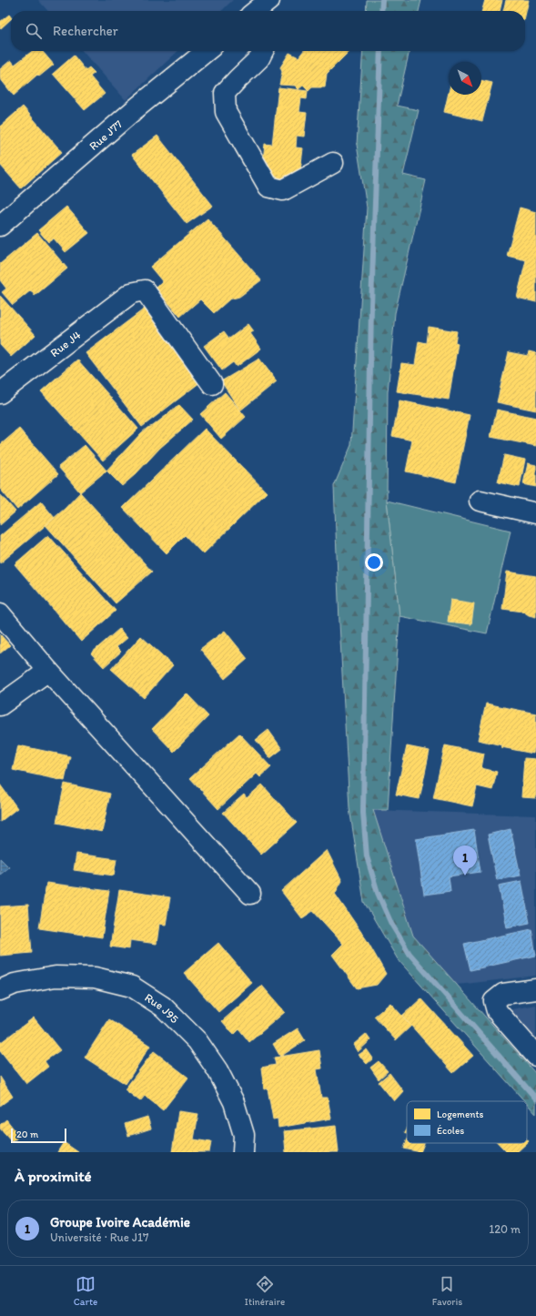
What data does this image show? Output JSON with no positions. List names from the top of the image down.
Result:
{
  "streets": {
    "street": ["Rue J77", "Rue J4", "Rue J95"]
  },
  "legend": ["Logements", "Écoles"],
  "scale_bar": "20 m",
  "north": "bottom right",
  "page": {
    "search": "Rechercher",
    "pins": "1",
    "scale": "20 m",
    "heading": "À proximité",
    "list": [
      {
        "mark": "1",
        "name": "Groupe Ivoire Académie",
        "note": "Université · Rue J17",
        "value": "120 m"
      }
    ],
    "nav": ["Carte", "Itinéraire", "Favoris"]
  }
}
